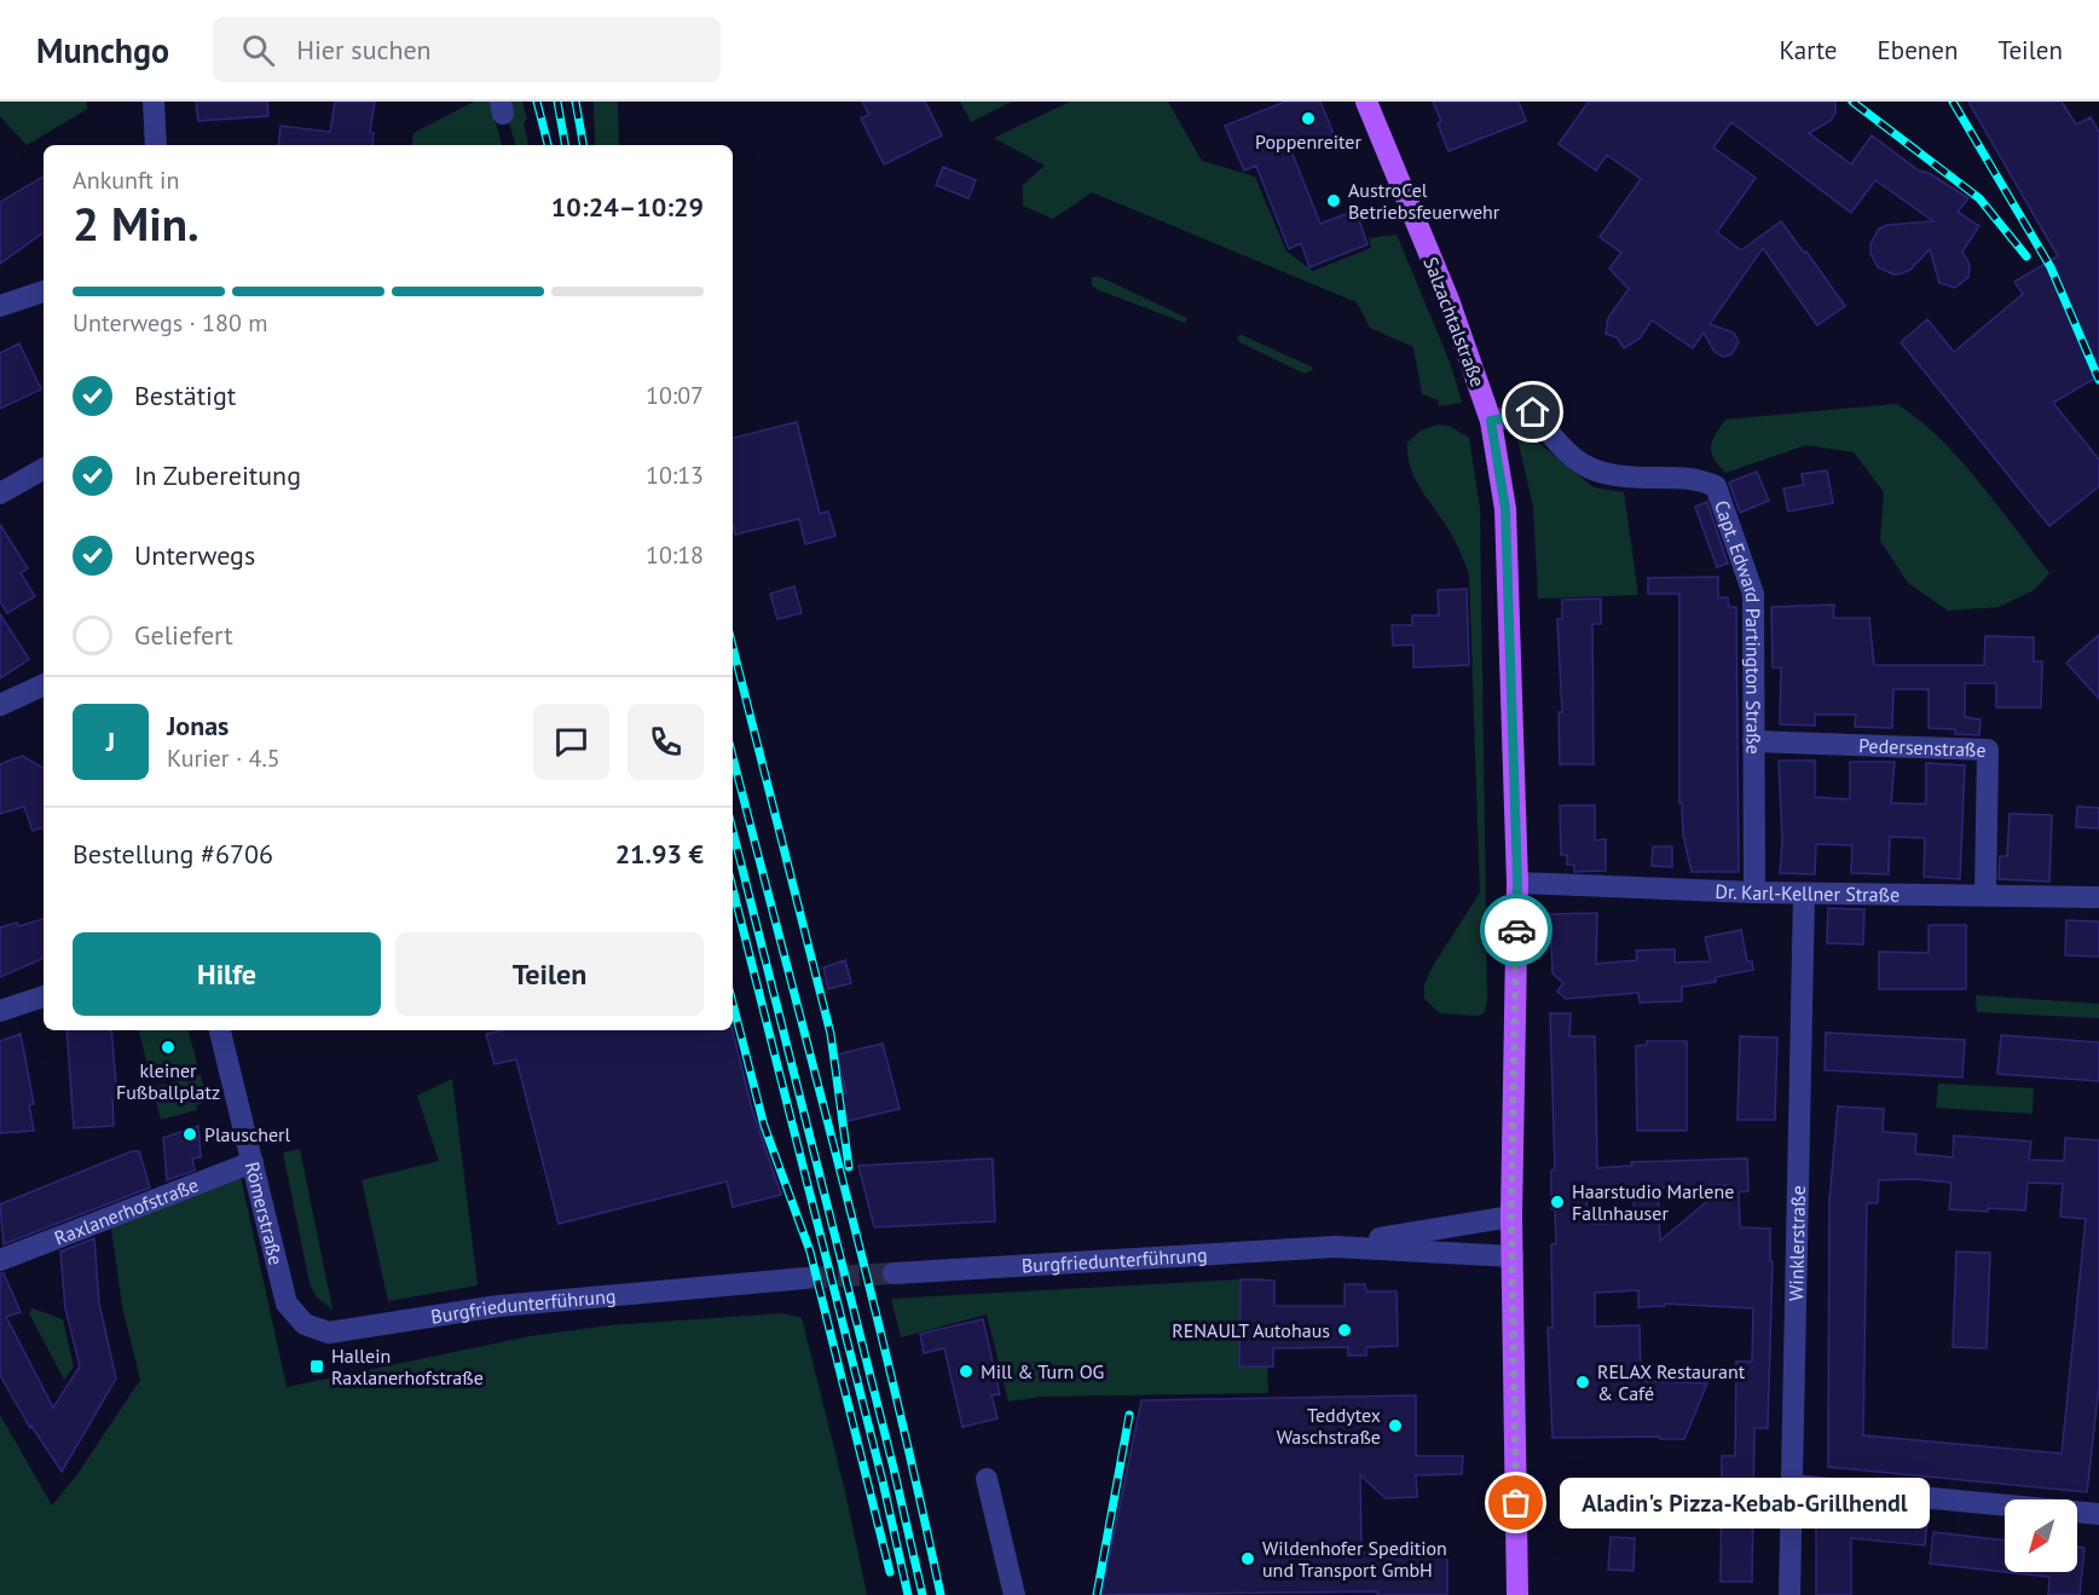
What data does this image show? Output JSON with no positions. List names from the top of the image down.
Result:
{
  "streets": {
    "main road": ["Salzachtalstraße"],
    "street": [
      "Capt. Edward Partington Straße",
      "Pedersenstraße",
      "Dr. Karl-Kellner Straße",
      "Raxlanerhofstraße",
      "Römerstraße",
      "Winklerstraße",
      "Burgfriedunterführung"
    ]
  },
  "crossings": [
    ["Salzachtalstraße", "Capt. Edward Partington Straße"],
    ["Salzachtalstraße", "Dr. Karl-Kellner Straße"],
    ["Salzachtalstraße", "Burgfriedunterführung"],
    ["Capt. Edward Partington Straße", "Pedersenstraße"],
    ["Capt. Edward Partington Straße", "Dr. Karl-Kellner Straße"],
    ["Pedersenstraße", "Dr. Karl-Kellner Straße"],
    ["Dr. Karl-Kellner Straße", "Winklerstraße"],
    ["Raxlanerhofstraße", "Römerstraße"],
    ["Römerstraße", "Burgfriedunterführung"]
  ],
  "places": {
    "other": [
      "Poppenreiter",
      "AustroCel Betriebsfeuerwehr",
      "kleiner Fußballplatz",
      "Plauscherl",
      "Haarstudio Marlene Fallnhauser",
      "RENAULT Autohaus",
      "Mill & Turn OG",
      "RELAX Restaurant & Café",
      "Teddytex Waschstraße",
      "Aladin's Pizza-Kebab-Grillhendl",
      "Wildenhofer Spedition und Transport GmbH"
    ],
    "transit": ["Hallein Raxlanerhofstraße"]
  },
  "north": "bottom left",
  "page": {
    "header": "Munchgo",
    "search": "Hier suchen",
    "nav": ["Karte", "Ebenen", "Teilen"],
    "heading": ["2 Min.", "Ankunft in", "10:24–10:29"],
    "panel": [
      "Jonas",
      "Kurier · 4.5",
      "Bestellung #6706",
      "21.93 €"
    ],
    "bar": "Unterwegs · 180 m",
    "list": [
      ["Bestätigt", "10:07"],
      ["In Zubereitung", "10:13"],
      ["Unterwegs", "10:18"],
      "Geliefert"
    ],
    "round": "J",
    "buttons": ["Hilfe", "Teilen"],
    "bubble": "Aladin's Pizza-Kebab-Grillhendl"
  }
}
